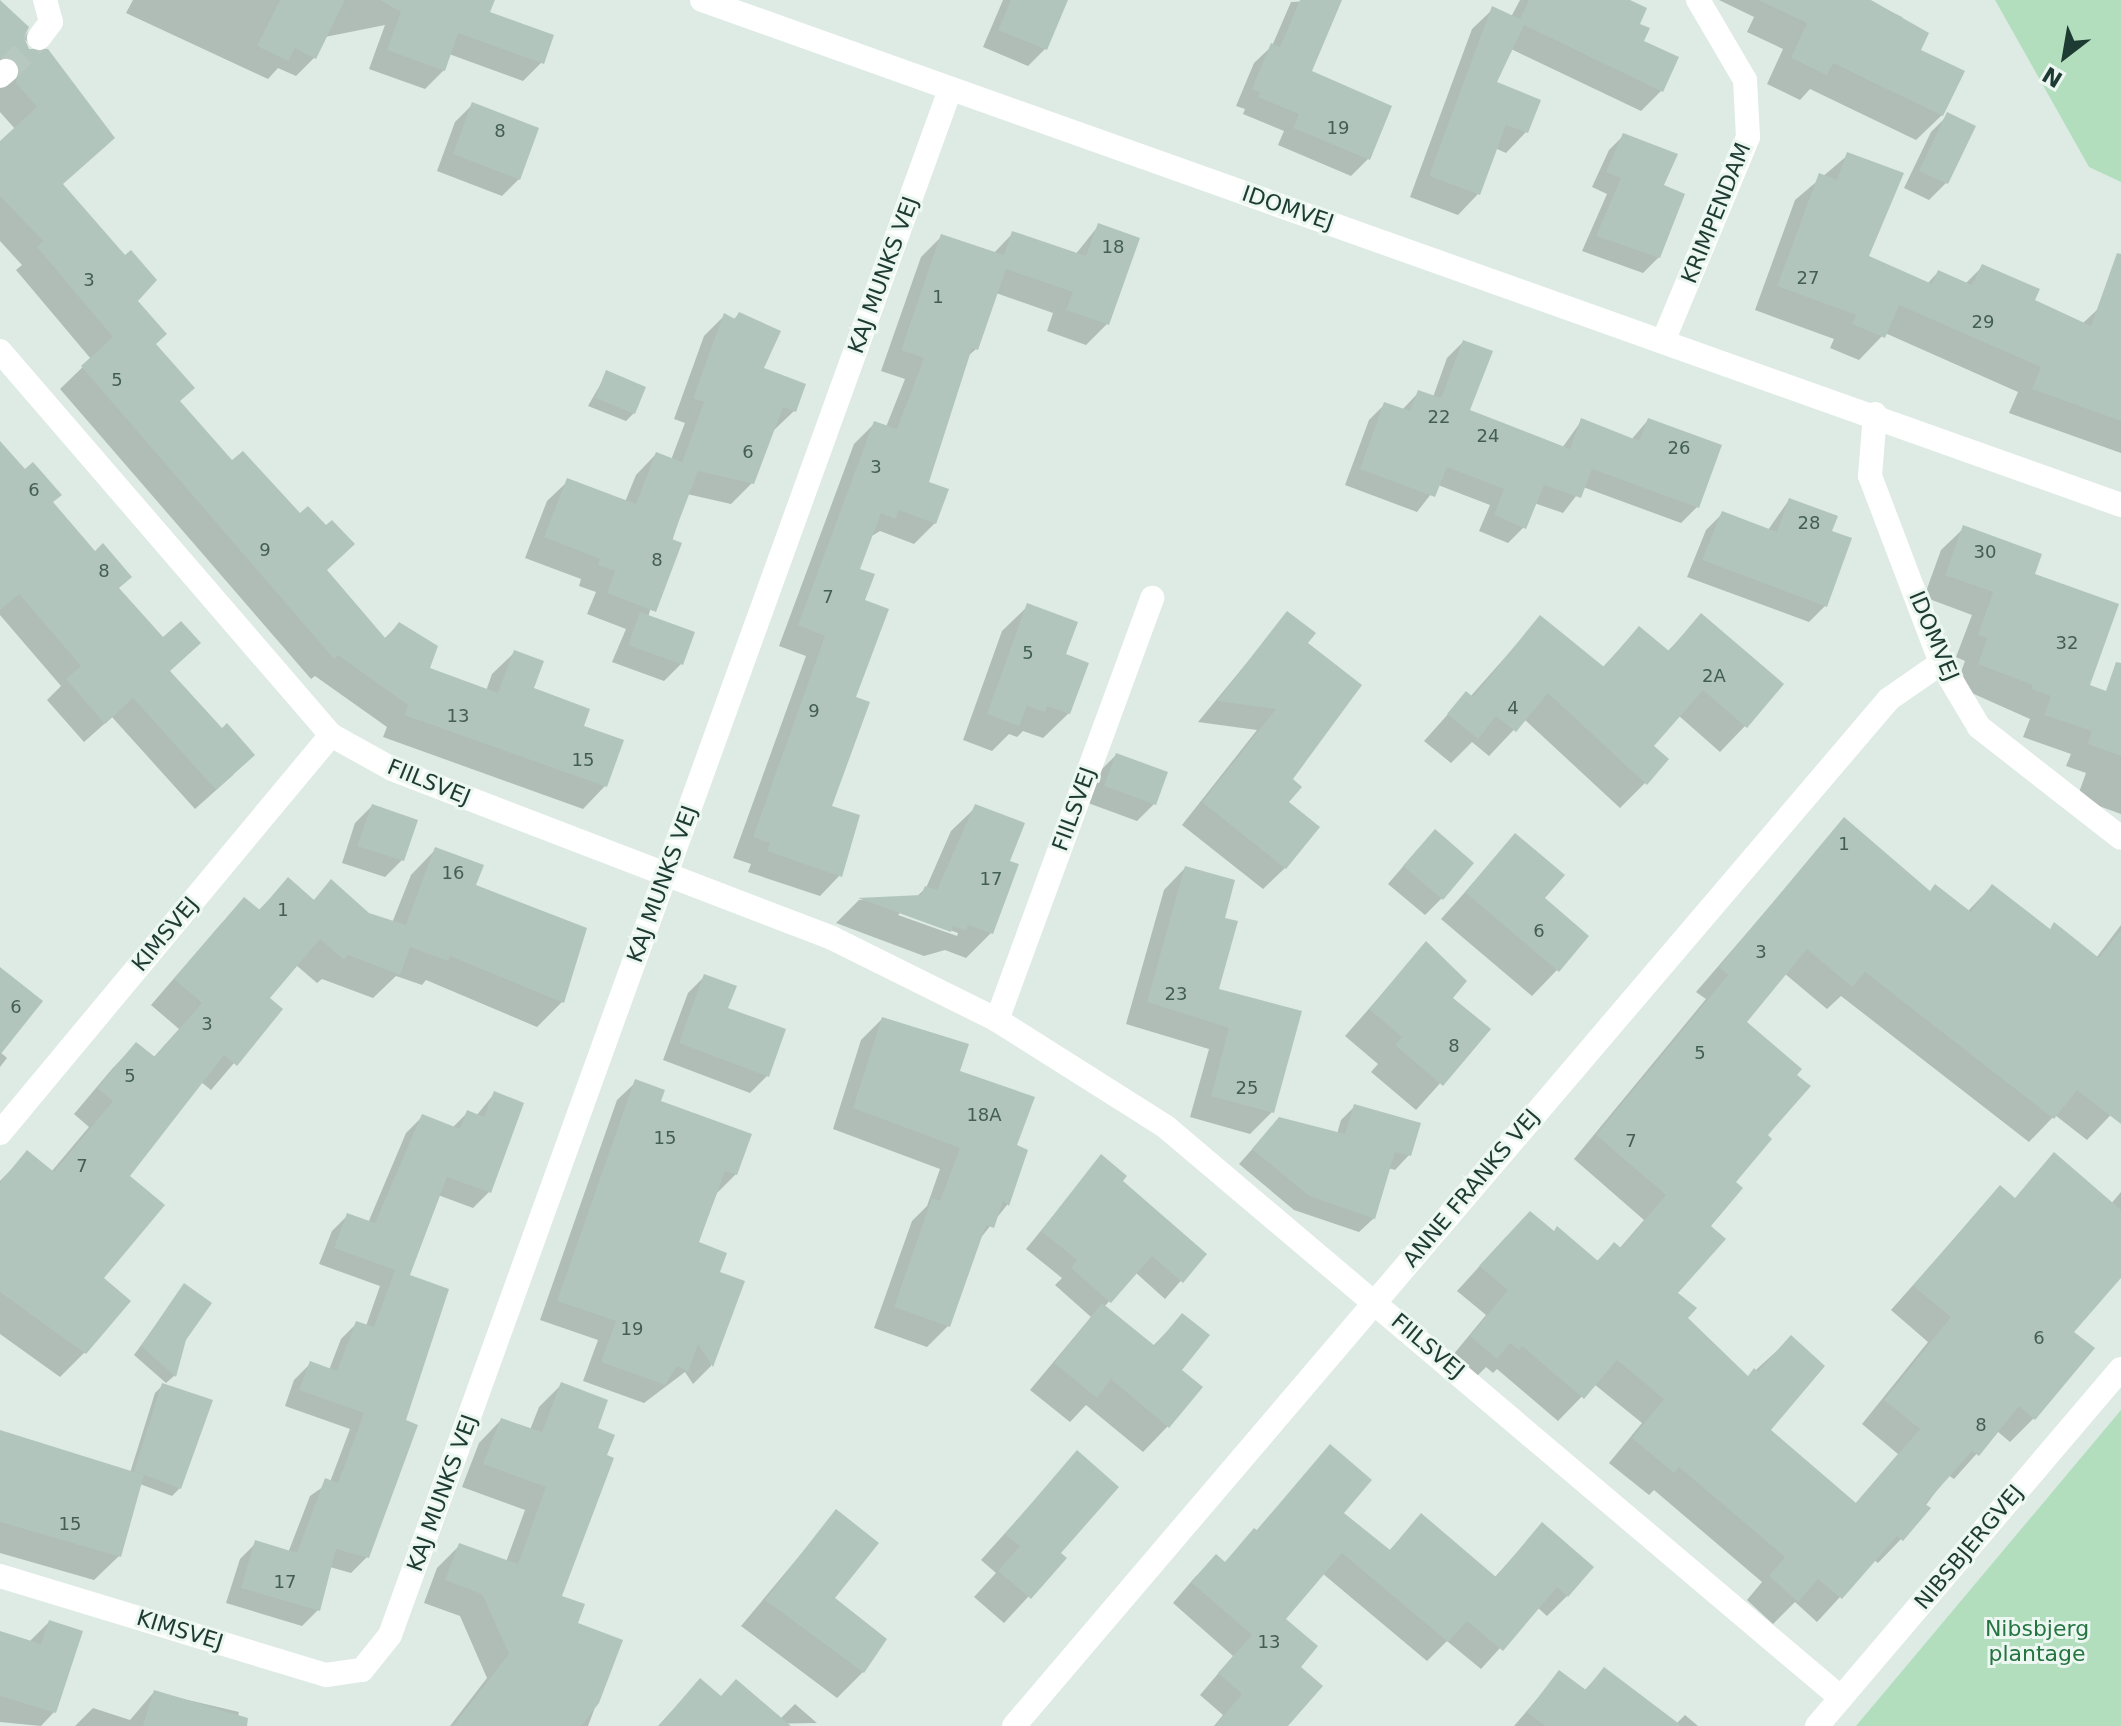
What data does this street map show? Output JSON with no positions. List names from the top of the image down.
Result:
{
  "streets": {
    "street": [
      "IDOMVEJ",
      "KRIMPENDAM",
      "KAJ MUNKS VEJ",
      "FIILSVEJ",
      "KIMSVEJ",
      "ANNE FRANKS VEJ",
      "NIBSBJERGVEJ"
    ]
  },
  "crossings": [
    ["IDOMVEJ", "KRIMPENDAM"],
    ["IDOMVEJ", "KAJ MUNKS VEJ"],
    ["IDOMVEJ", "ANNE FRANKS VEJ"],
    ["KAJ MUNKS VEJ", "FIILSVEJ"],
    ["KAJ MUNKS VEJ", "KIMSVEJ"],
    ["FIILSVEJ", "KIMSVEJ"],
    ["FIILSVEJ", "ANNE FRANKS VEJ"],
    ["FIILSVEJ", "NIBSBJERGVEJ"]
  ],
  "parks": ["Nibsbjerg plantage"],
  "house_numbers": [
    "19",
    "8",
    "18",
    "27",
    "3",
    "1",
    "29",
    "5",
    "22",
    "24",
    "26",
    "6",
    "3",
    "6",
    "28",
    "9",
    "30",
    "8",
    "8",
    "7",
    "32",
    "5",
    "2A",
    "4",
    "9",
    "13",
    "15",
    "1",
    "16",
    "17",
    "1",
    "6",
    "3",
    "23",
    "6",
    "3",
    "8",
    "5",
    "5",
    "25",
    "18A",
    "15",
    "7",
    "7",
    "19",
    "6",
    "8",
    "15",
    "17",
    "13"
  ],
  "north": "bottom left"
}
